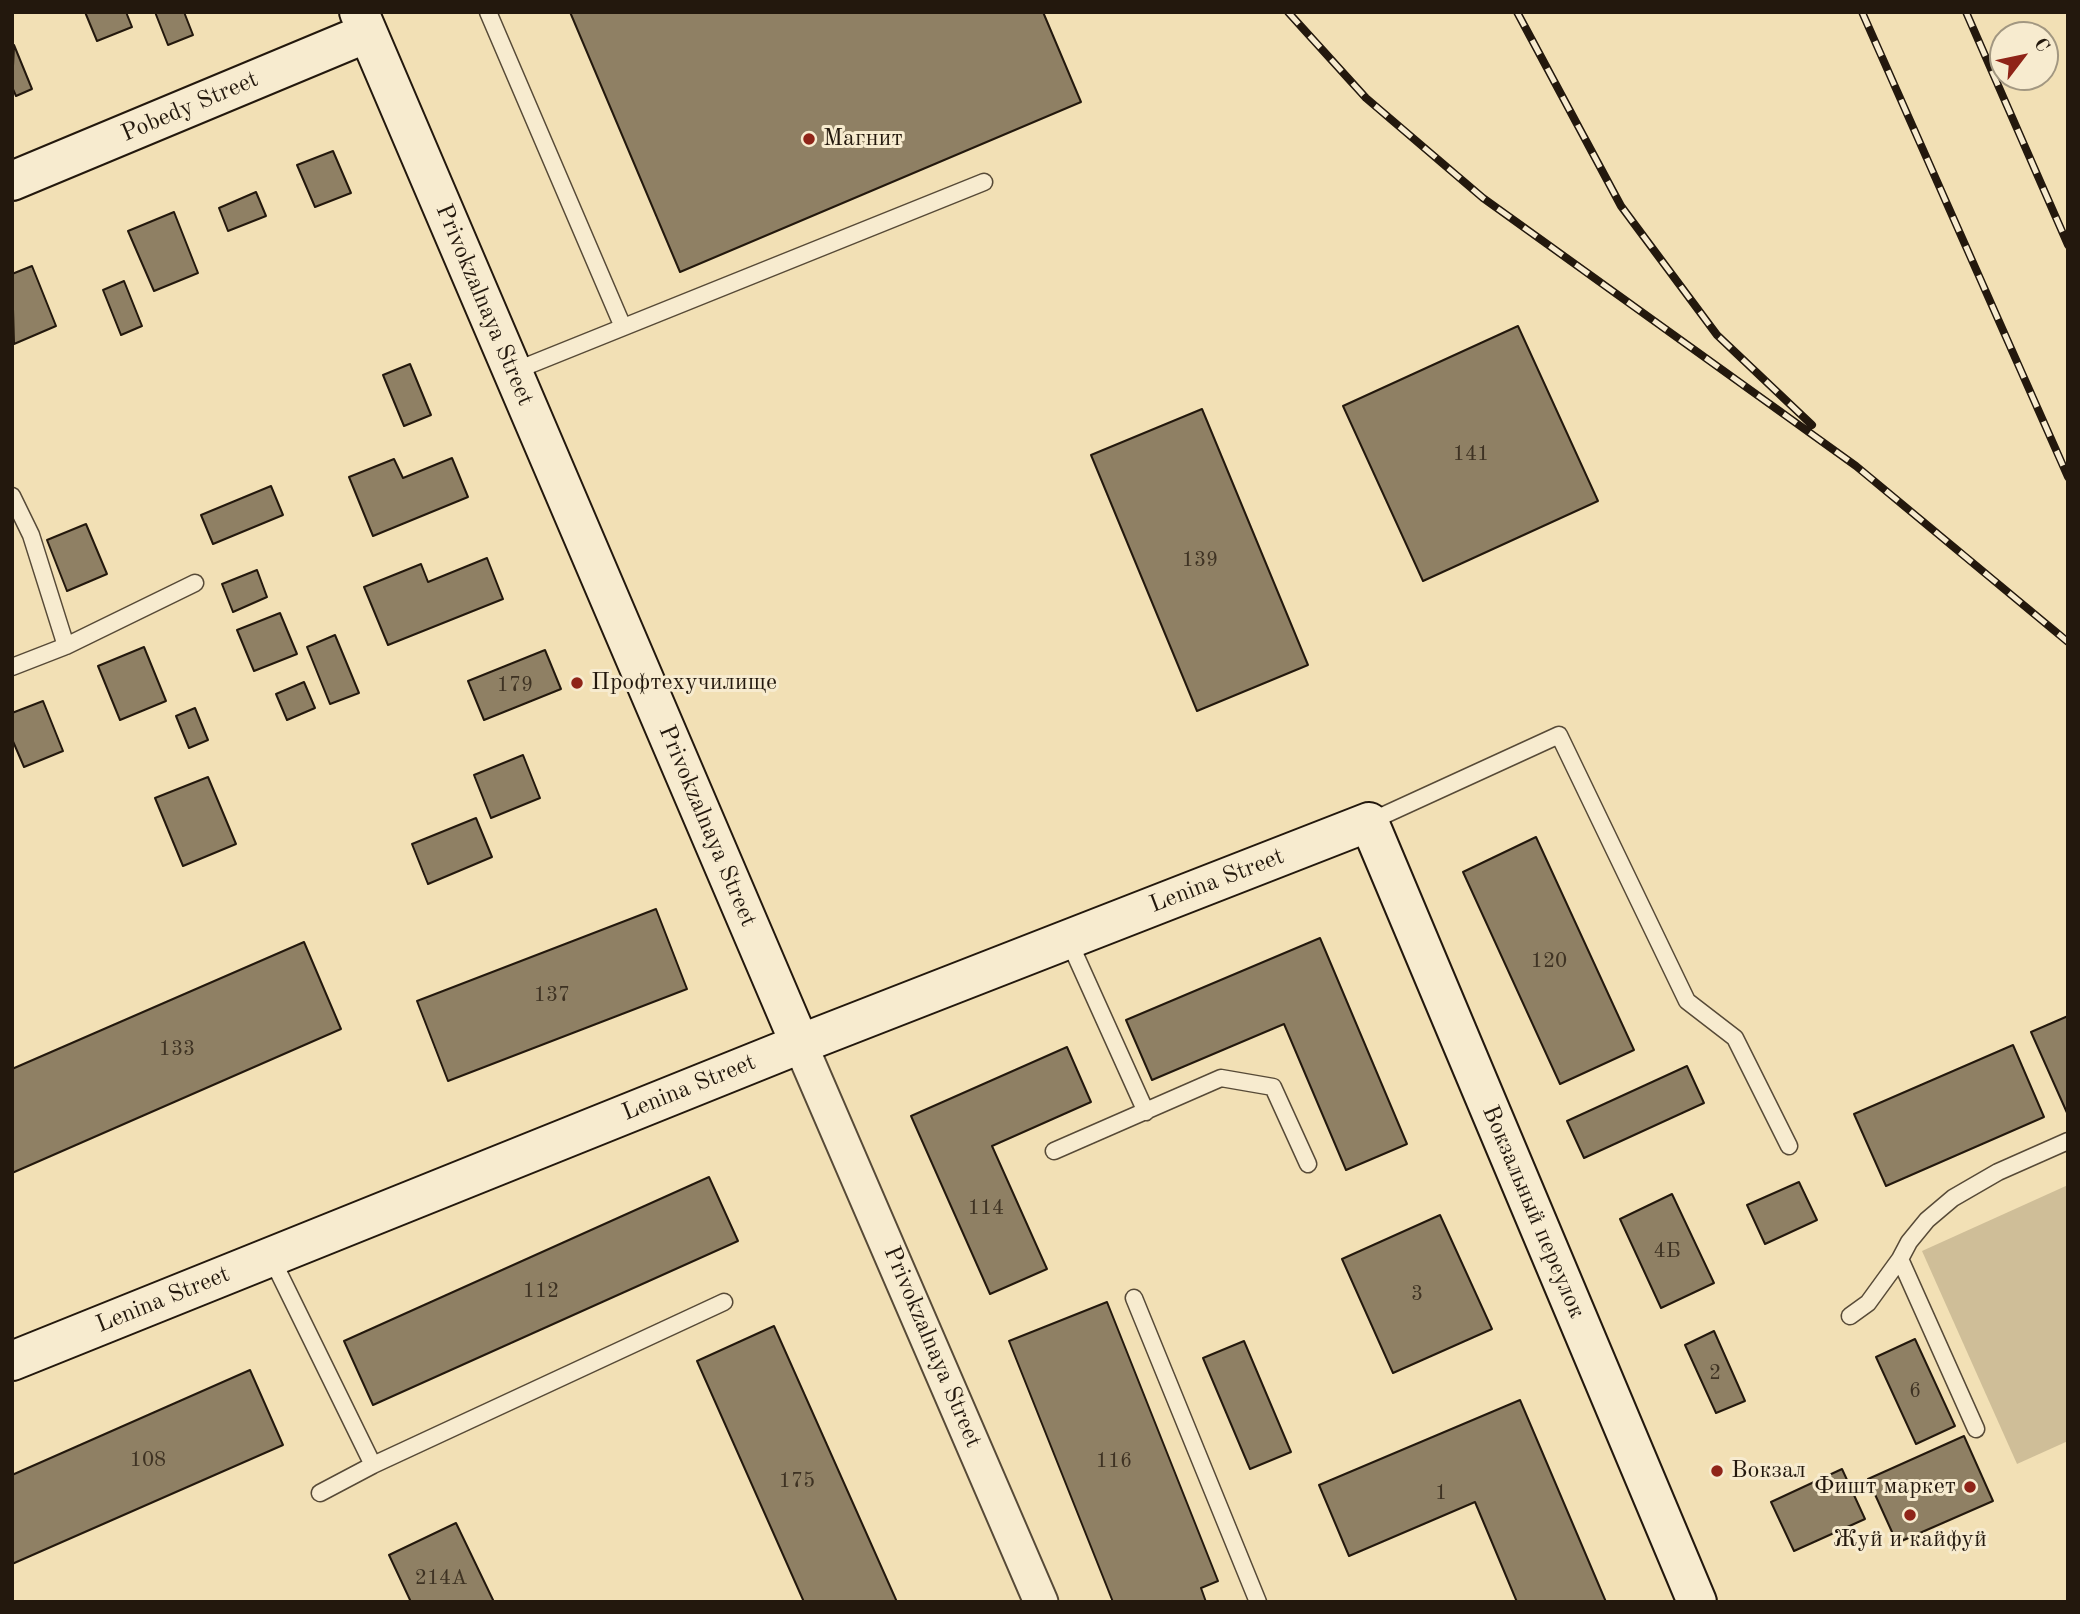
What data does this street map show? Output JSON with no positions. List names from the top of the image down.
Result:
{
  "streets": {
    "street": [
      "Pobedy Street",
      "Privokzalnaya Street",
      "Lenina Street",
      "Вокзальный переулок"
    ]
  },
  "crossings": [
    ["Pobedy Street", "Privokzalnaya Street"],
    ["Privokzalnaya Street", "Lenina Street"],
    ["Lenina Street", "Вокзальный переулок"]
  ],
  "places": [
    "Магнит",
    "Профтехучилище",
    "Вокзал",
    "Фишт маркет",
    "Жуй и кайфуй"
  ],
  "house_numbers": [
    "141",
    "139",
    "179",
    "120",
    "137",
    "133",
    "114",
    "4Б",
    "112",
    "3",
    "2",
    "6",
    "108",
    "116",
    "175",
    "1",
    "214А"
  ],
  "north": "top right"
}
